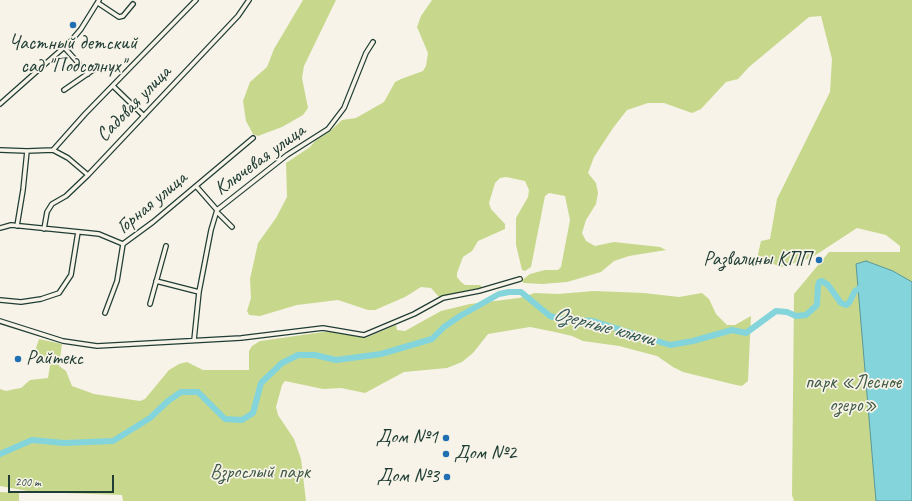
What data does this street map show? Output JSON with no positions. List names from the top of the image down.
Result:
{
  "streets": {
    "street": ["Садовая улица", "Ключевая улица", "Горная улица"]
  },
  "water": ["Озерные ключи"],
  "parks": ["парк «Лесное озеро»", "Взрослый парк"],
  "places": [
    "Частный детский сад \"Подсолнух\"",
    "Развалины КПП",
    "Райтекс",
    "Дом №1",
    "Дом №2",
    "Дом №3"
  ],
  "scale_bar": "200 m"
}
